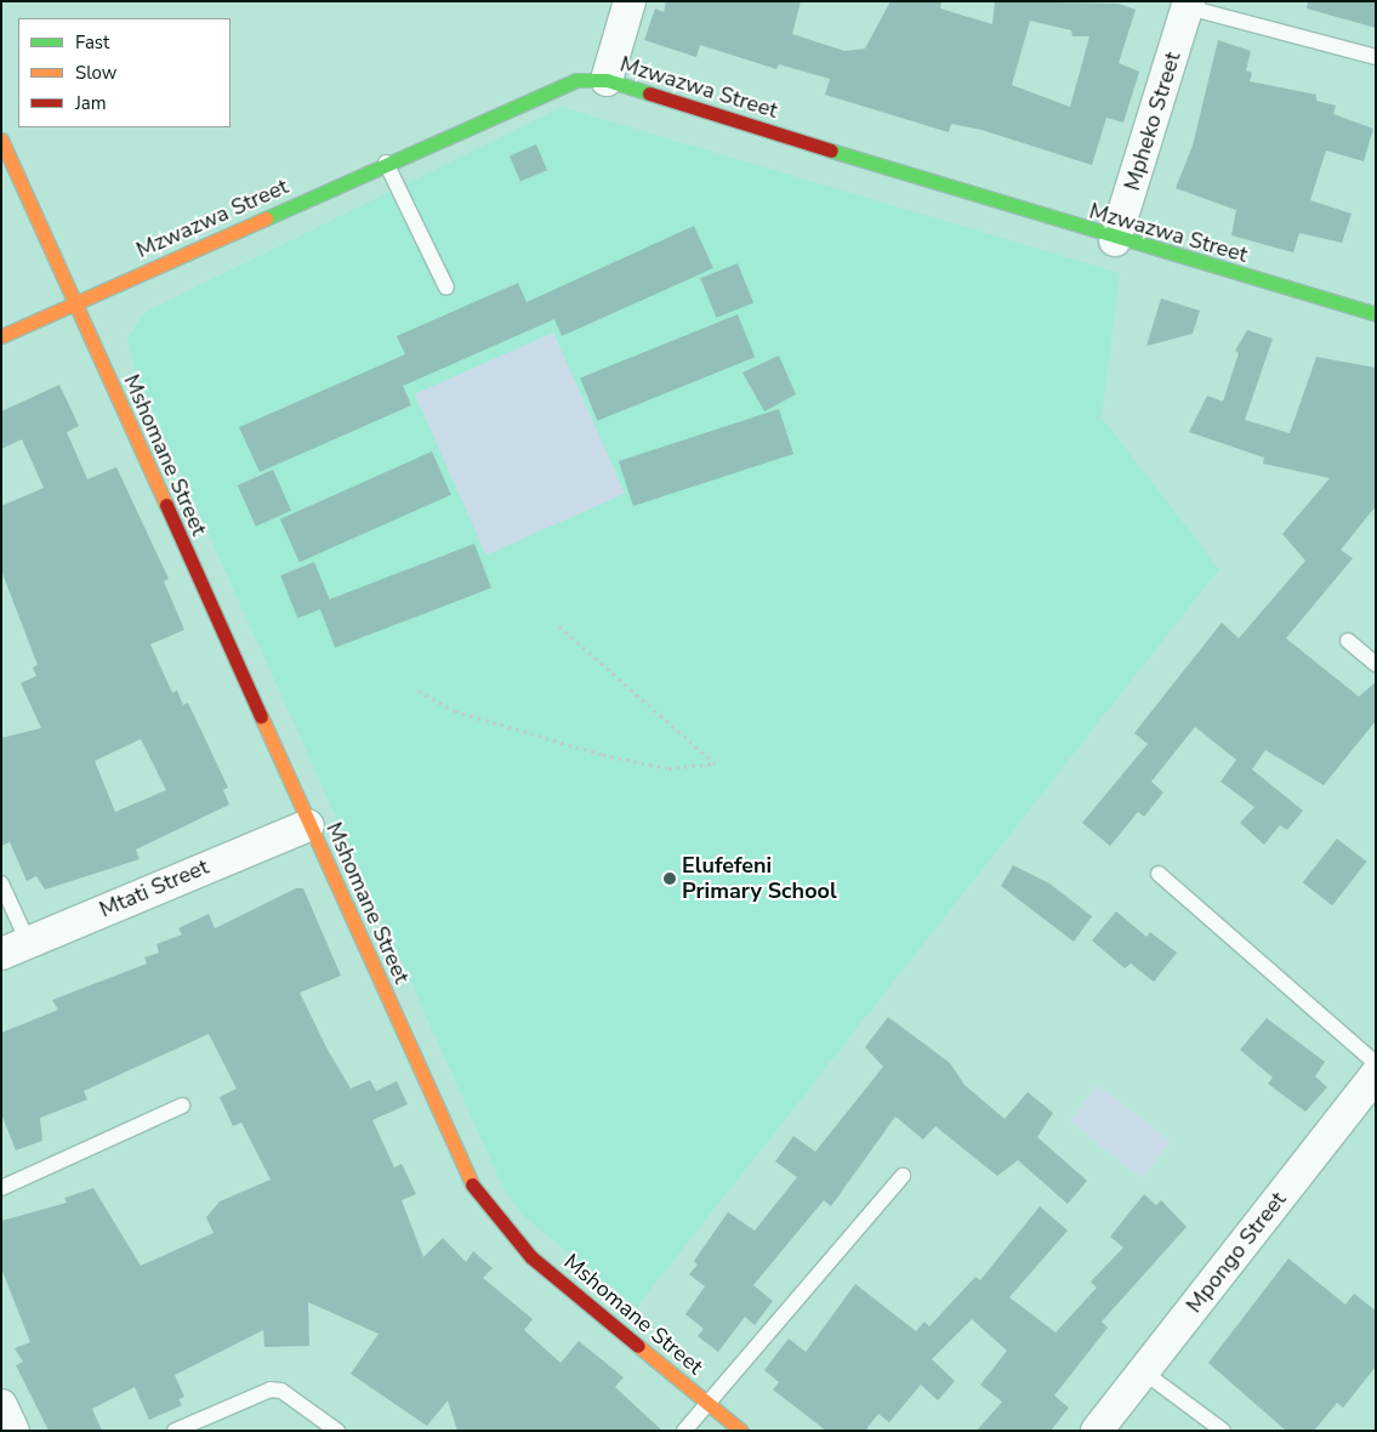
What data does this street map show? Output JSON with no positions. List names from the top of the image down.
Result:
{
  "streets": {
    "street": [
      "Mzwazwa Street",
      "Mpheko Street",
      "Mshomane Street",
      "Mtati Street",
      "Mpongo Street"
    ]
  },
  "crossings": [
    ["Mzwazwa Street", "Mpheko Street"],
    ["Mzwazwa Street", "Mshomane Street"],
    ["Mshomane Street", "Mtati Street"]
  ],
  "places": ["Elufefeni Primary School"],
  "legend": ["Fast", "Slow", "Jam"]
}
